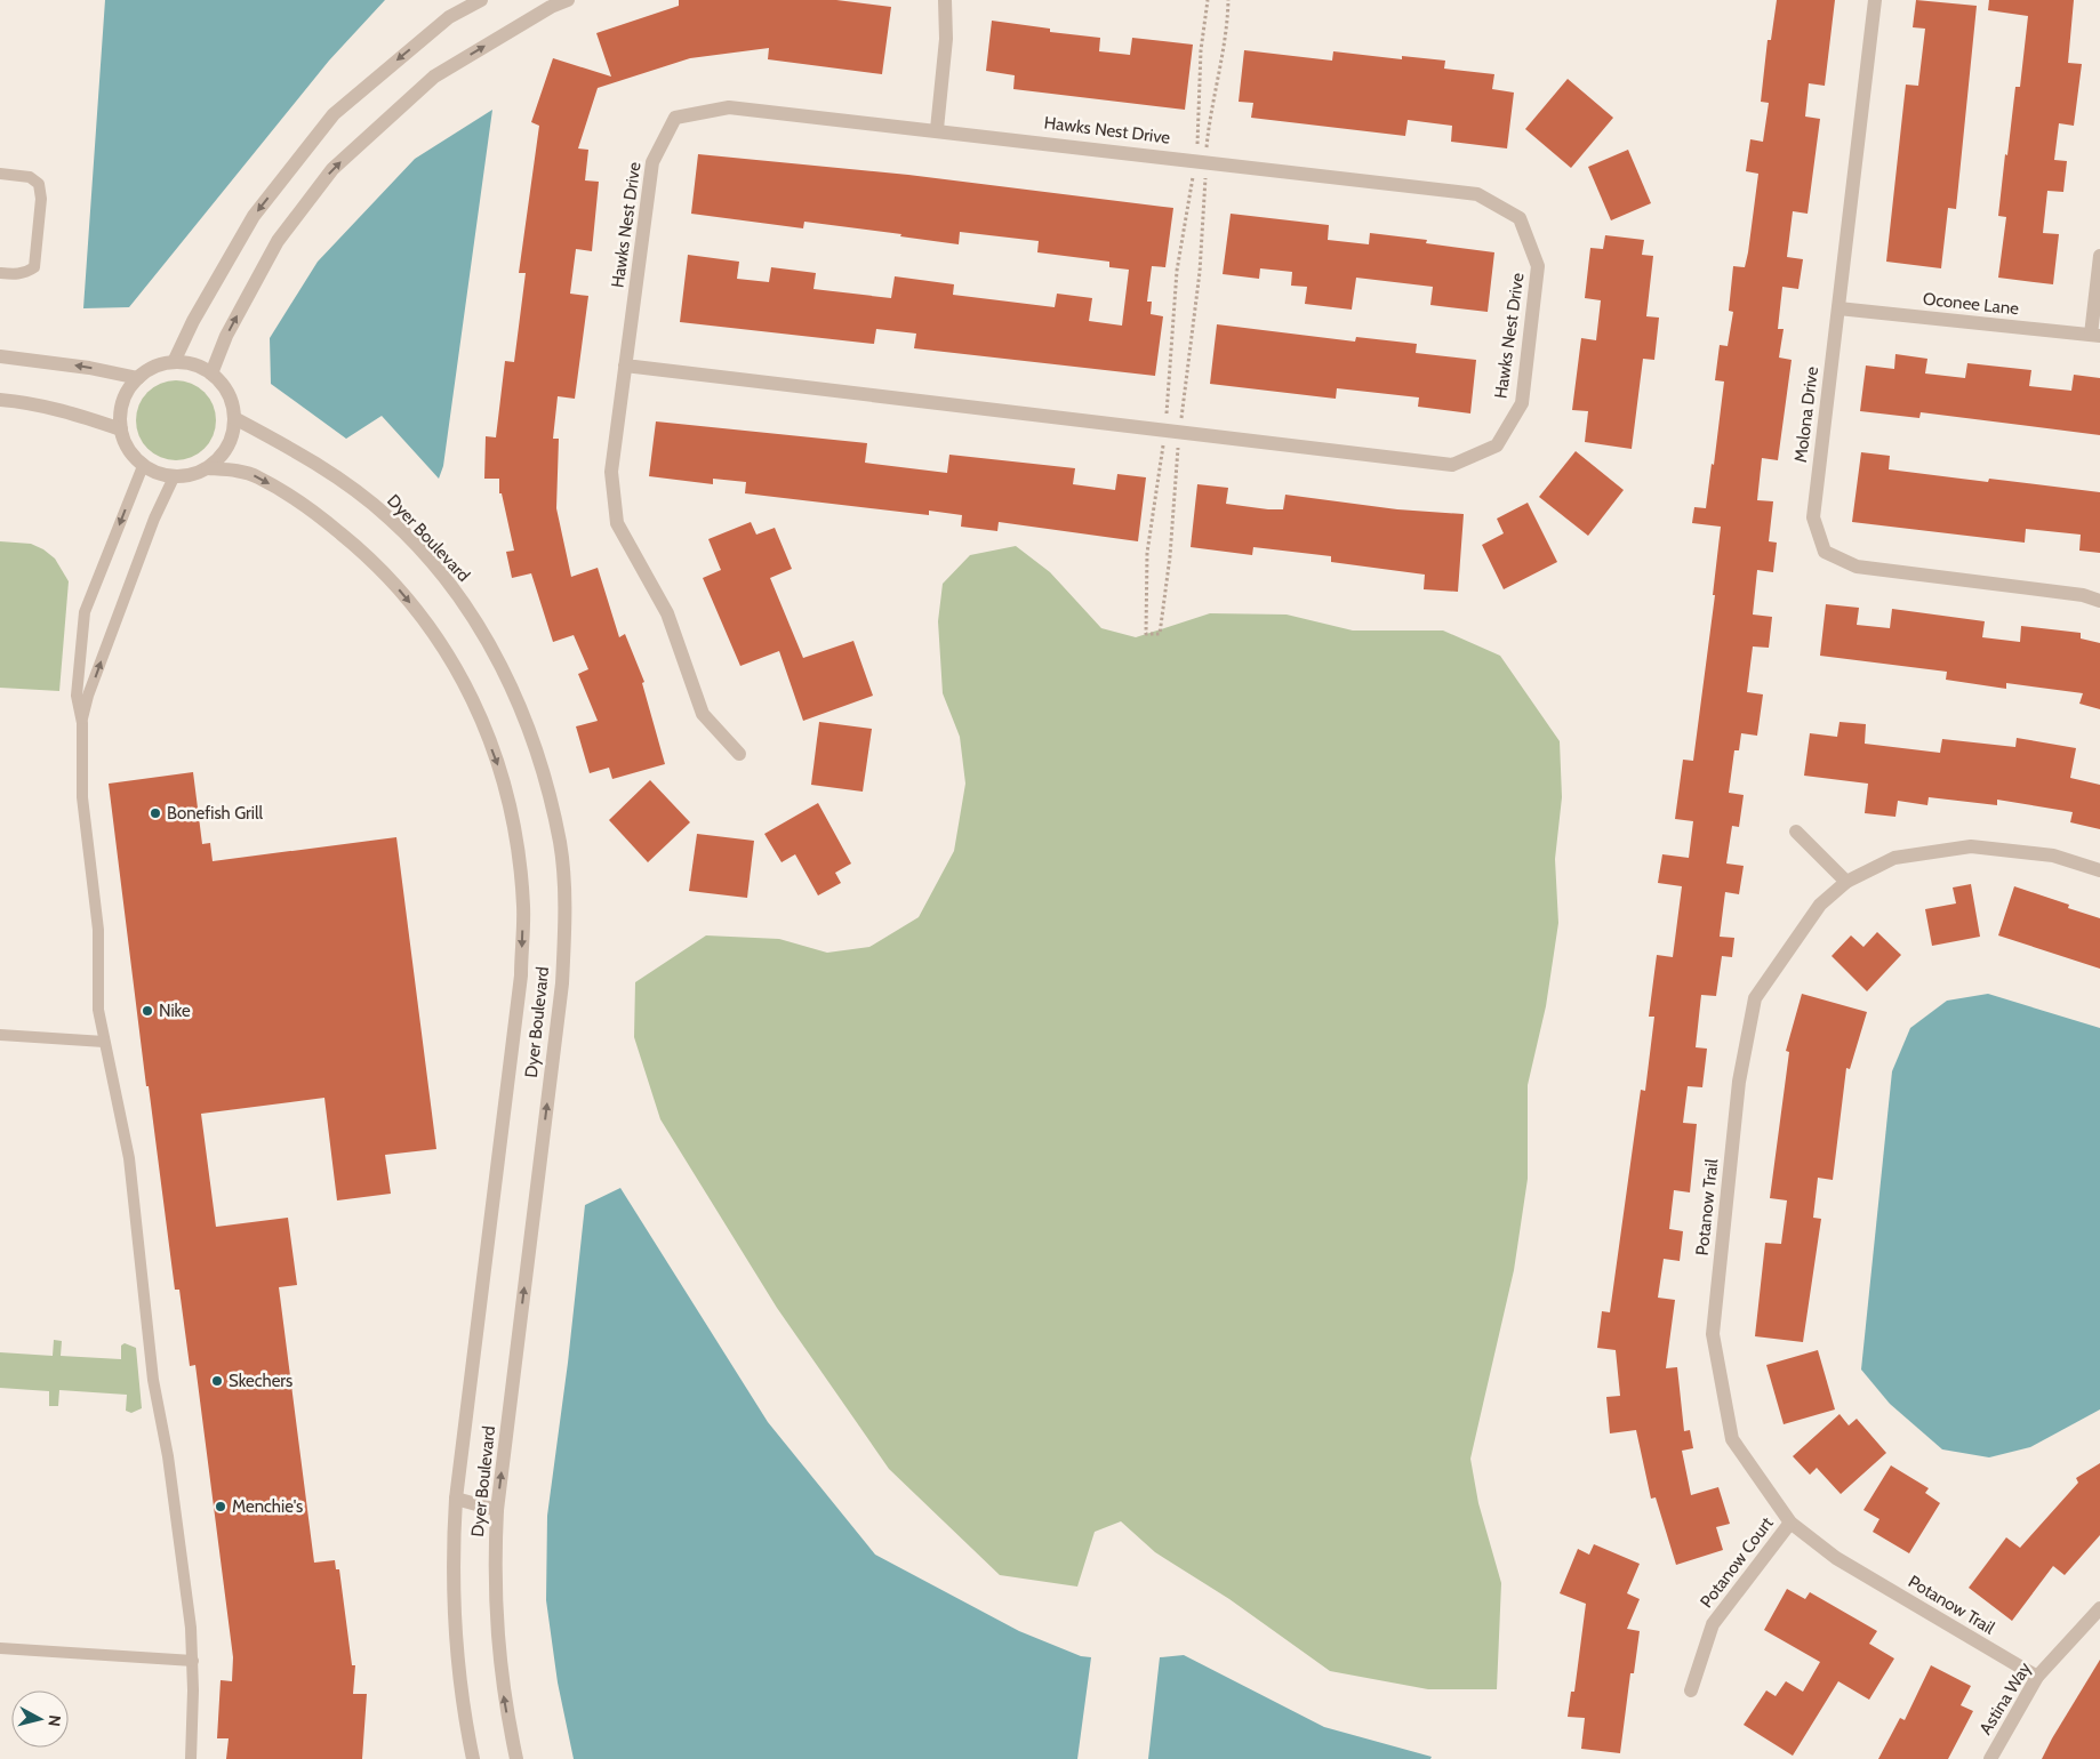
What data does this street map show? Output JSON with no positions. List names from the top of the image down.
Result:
{
  "streets": {
    "street": [
      "Hawks Nest Drive",
      "Oconee Lane",
      "Molona Drive",
      "Dyer Boulevard",
      "Potanow Trail",
      "Potanow Court",
      "Astina Way"
    ]
  },
  "crossings": [
    ["Oconee Lane", "Molona Drive"],
    ["Potanow Trail", "Potanow Court"],
    ["Potanow Trail", "Astina Way"]
  ],
  "places": [
    "Bonefish Grill",
    "Nike",
    "Skechers",
    "Menchie's"
  ],
  "north": "right"
}
